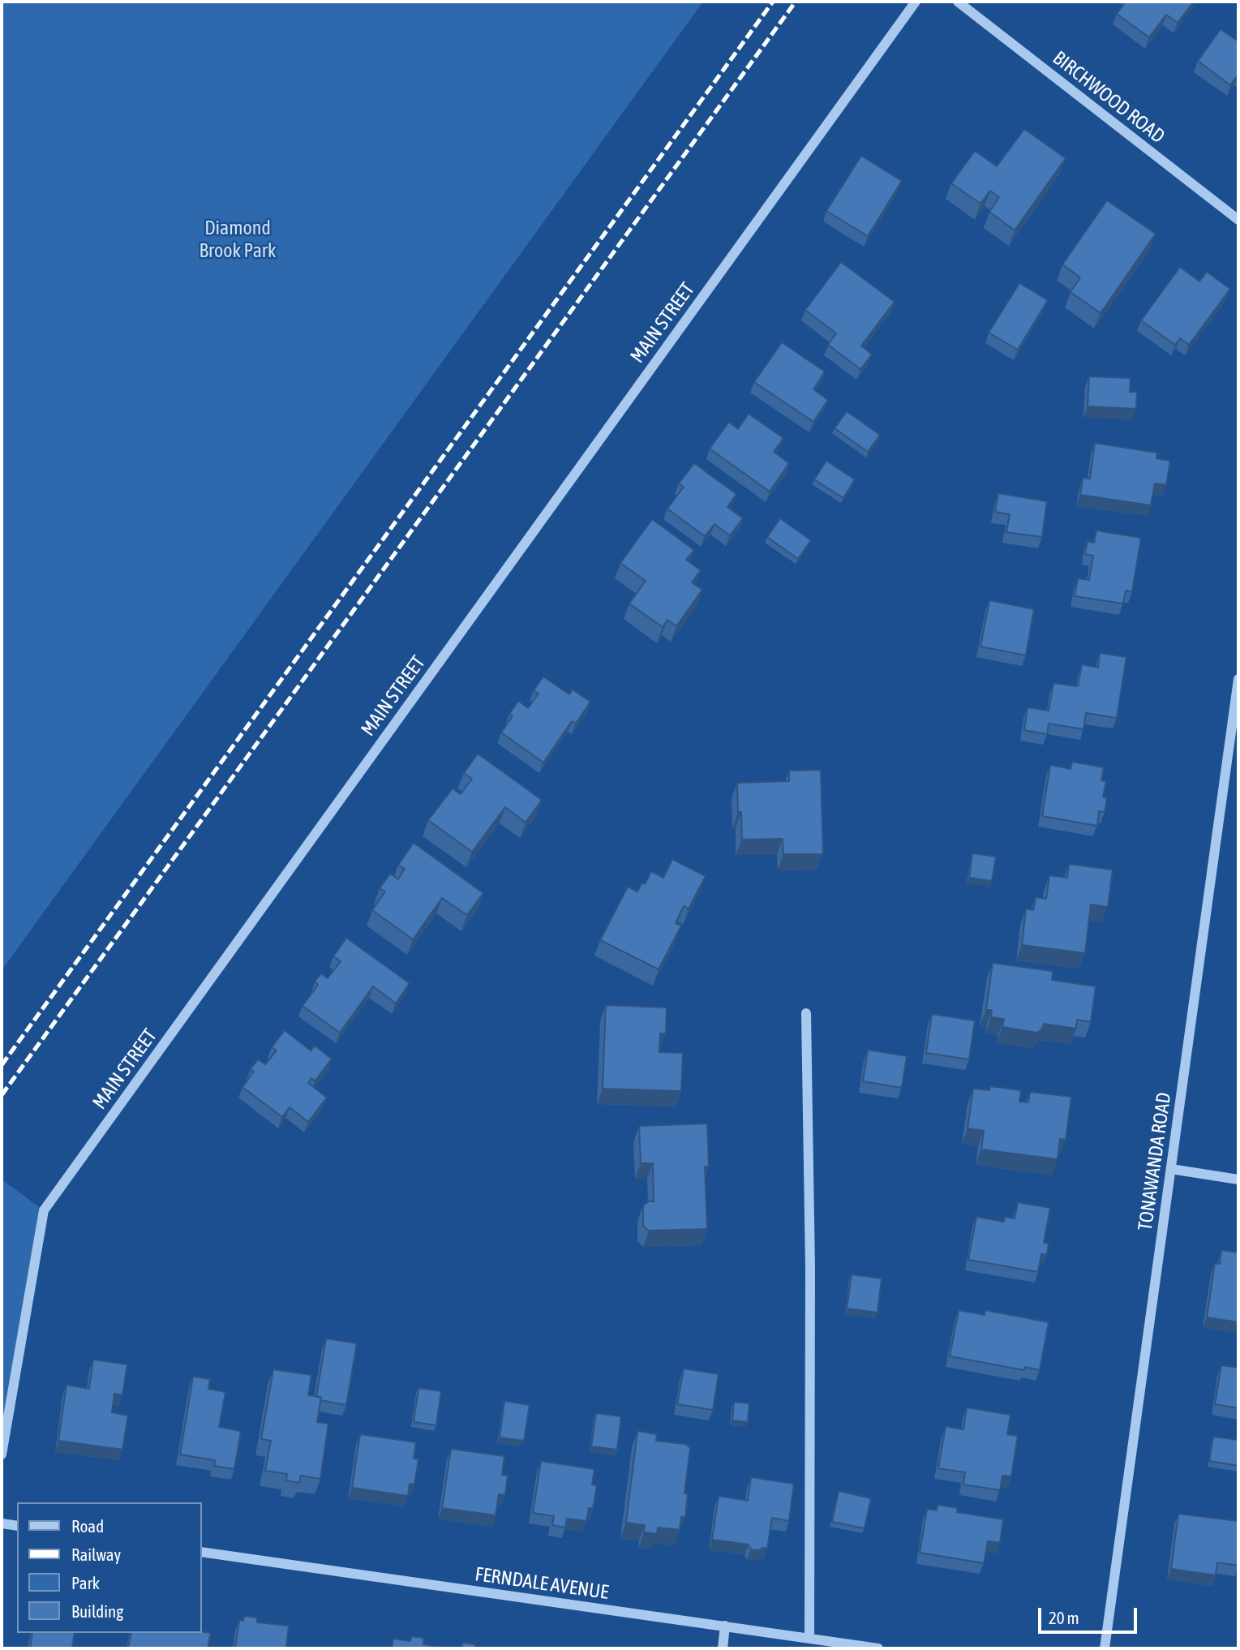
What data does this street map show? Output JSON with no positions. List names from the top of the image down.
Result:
{
  "streets": {
    "street": [
      "BIRCHWOOD ROAD",
      "MAIN STREET",
      "TONAWANDA ROAD",
      "FERNDALE AVENUE"
    ]
  },
  "parks": ["Diamond Brook Park"],
  "legend": [
    "Road",
    "Railway",
    "Park",
    "Building"
  ],
  "scale_bar": "20 m"
}
